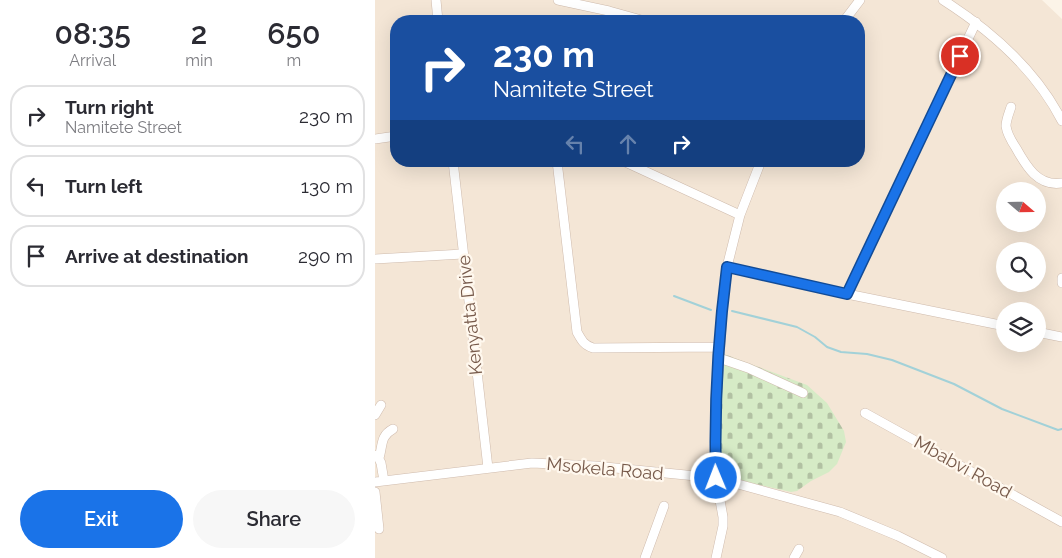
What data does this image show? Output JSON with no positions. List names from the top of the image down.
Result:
{
  "streets": {
    "street": ["Kenyatta Drive", "Mbabvi Road", "Msokela Road"]
  },
  "crossings": [
    ["Kenyatta Drive", "Msokela Road"]
  ],
  "north": "right",
  "page": {
    "eta": [
      "08:35",
      "Arrival",
      "2",
      "min",
      "650",
      "m"
    ],
    "turn": ["230 m", "Namitete Street"],
    "list": [
      {
        "name": "Turn right",
        "note": "Namitete Street",
        "value": "230 m"
      },
      {
        "name": "Turn left",
        "value": "130 m"
      },
      {
        "name": "Arrive at destination",
        "value": "290 m"
      }
    ],
    "buttons": ["Exit", "Share"]
  }
}
